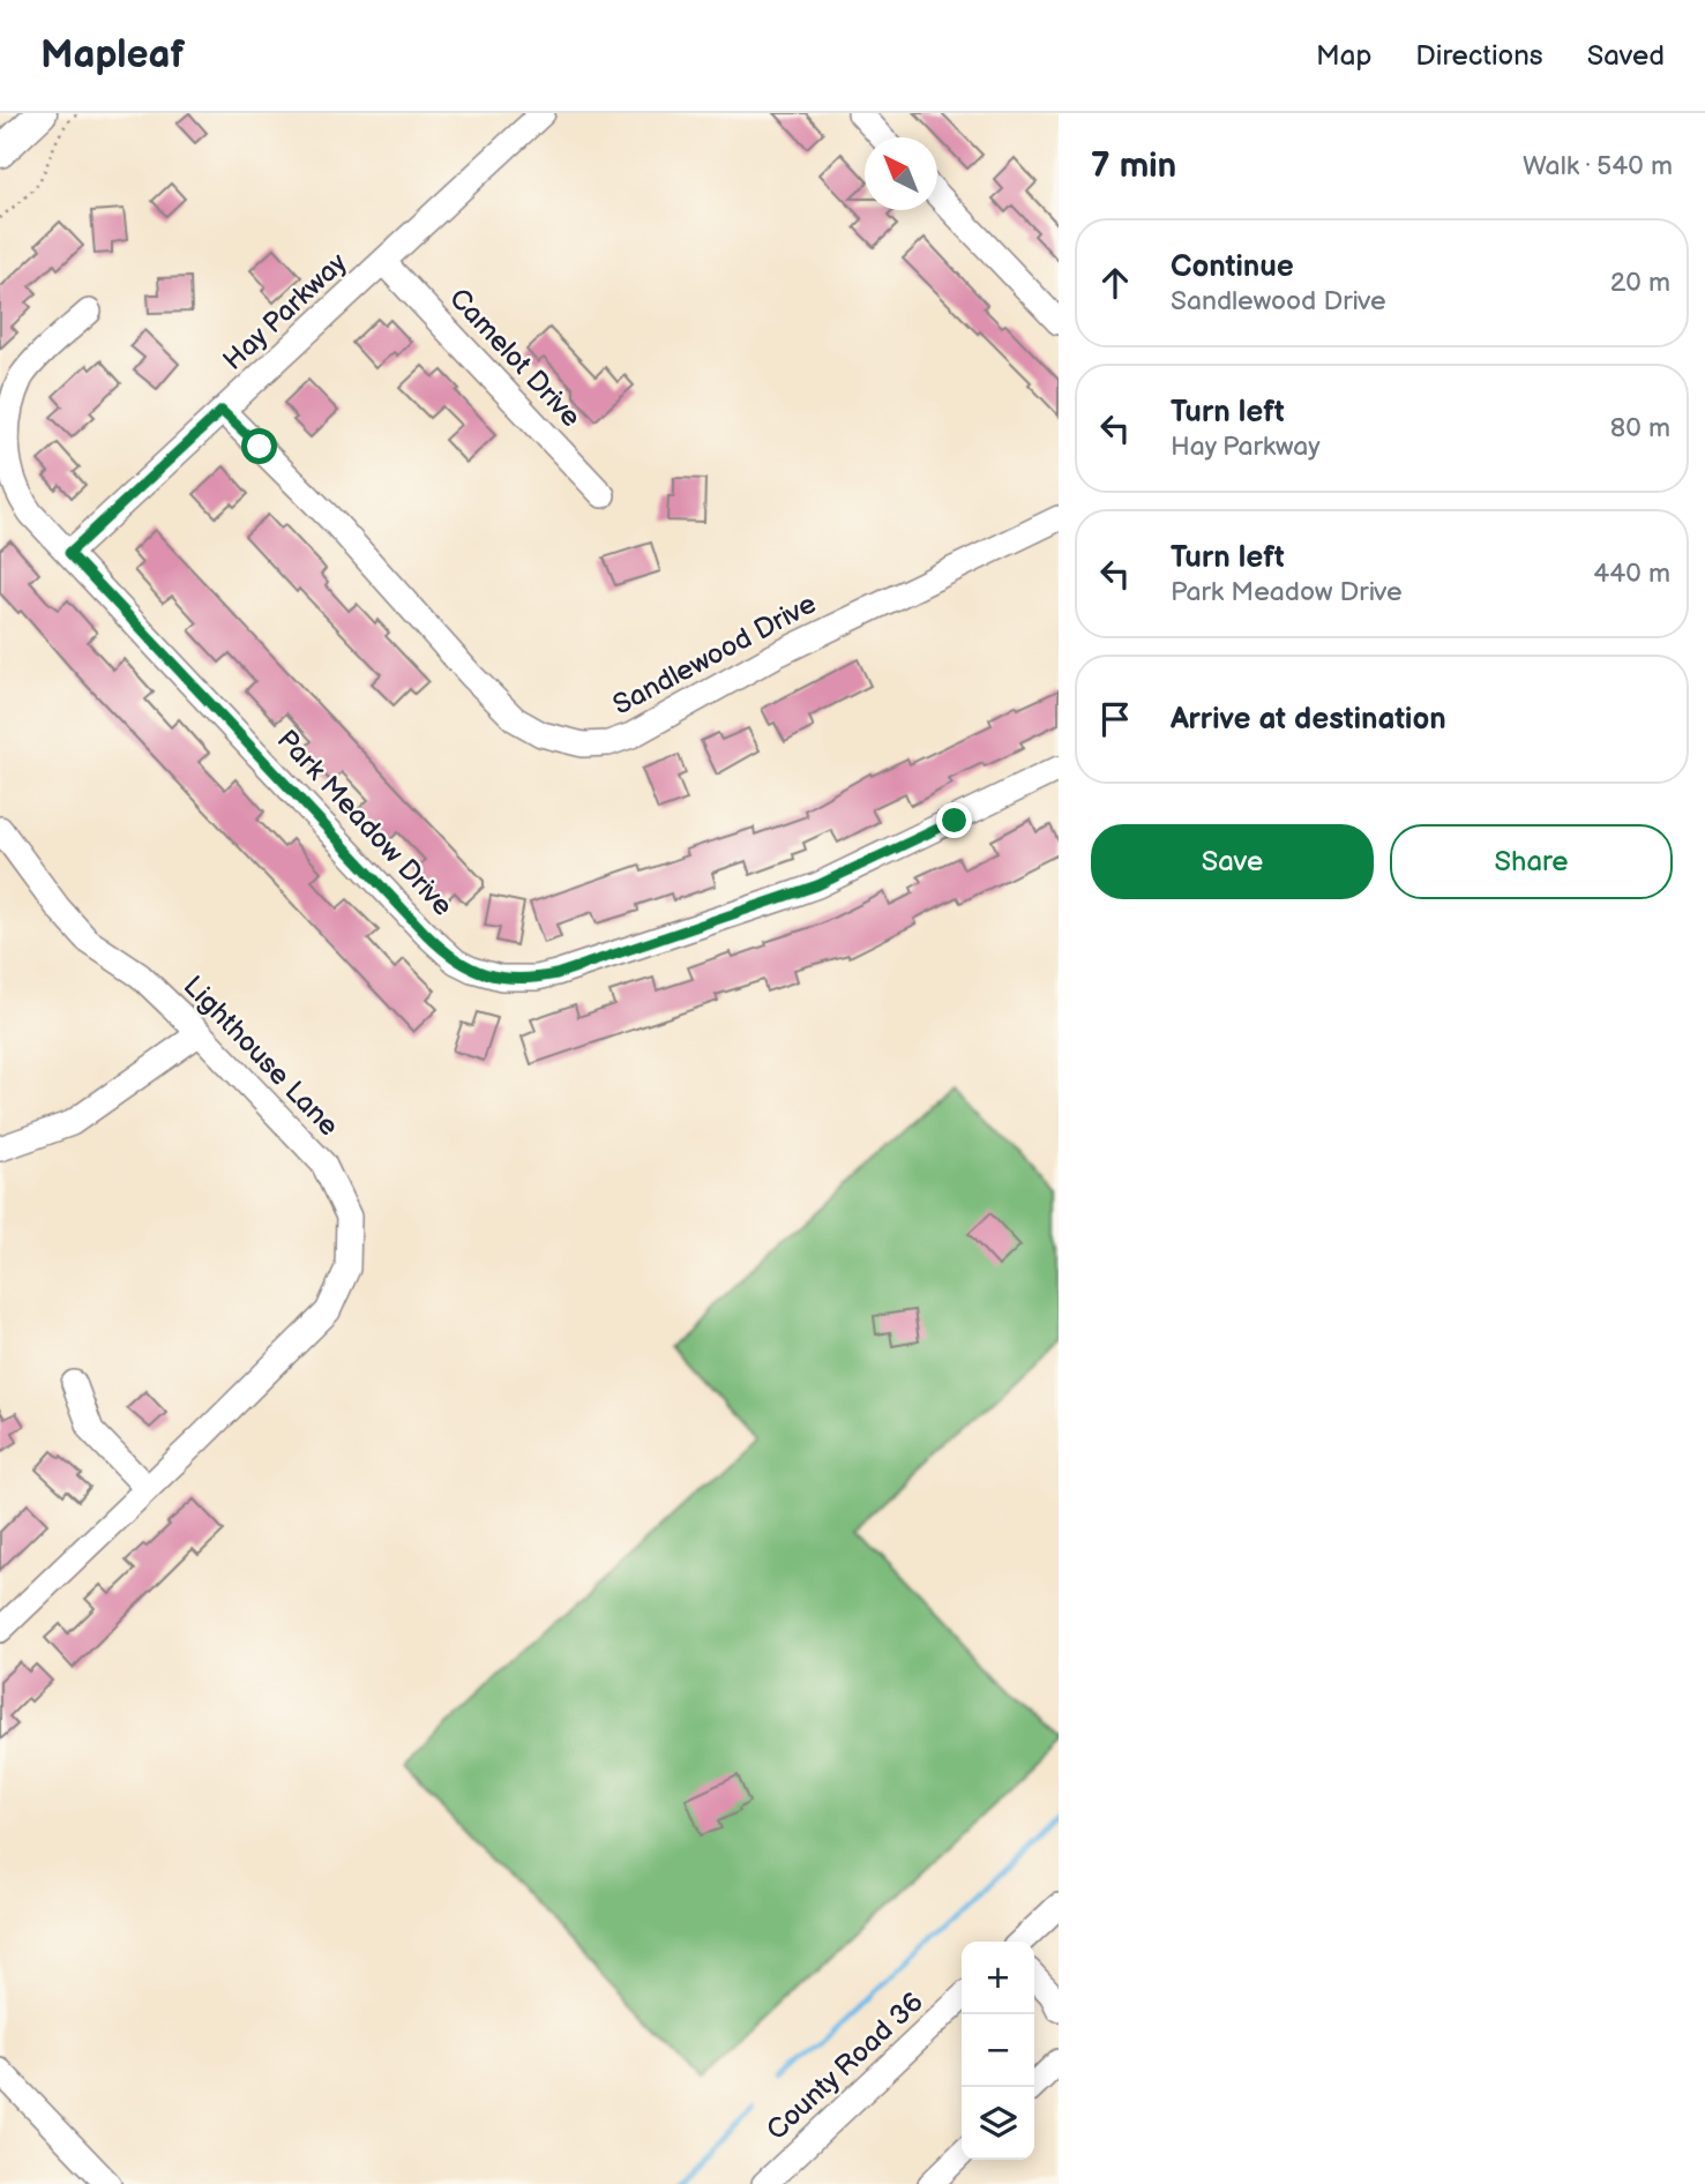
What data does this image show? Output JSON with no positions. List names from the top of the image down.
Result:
{
  "streets": {
    "street": [
      "Hay Parkway",
      "Camelot Drive",
      "Sandlewood Drive",
      "Park Meadow Drive",
      "Lighthouse Lane",
      "County Road 36"
    ]
  },
  "crossings": [
    ["Hay Parkway", "Camelot Drive"],
    ["Hay Parkway", "Sandlewood Drive"],
    ["Hay Parkway", "Park Meadow Drive"]
  ],
  "north": "top left",
  "page": {
    "header": "Mapleaf",
    "nav": ["Map", "Directions", "Saved"],
    "heading": ["7 min", "Walk · 540 m"],
    "list": [
      ["Continue", "Sandlewood Drive", "20 m"],
      ["Turn left", "Hay Parkway", "80 m"],
      ["Turn left", "Park Meadow Drive", "440 m"],
      "Arrive at destination"
    ],
    "buttons": ["Save", "Share"],
    "map_buttons": ["+", "−"]
  }
}
